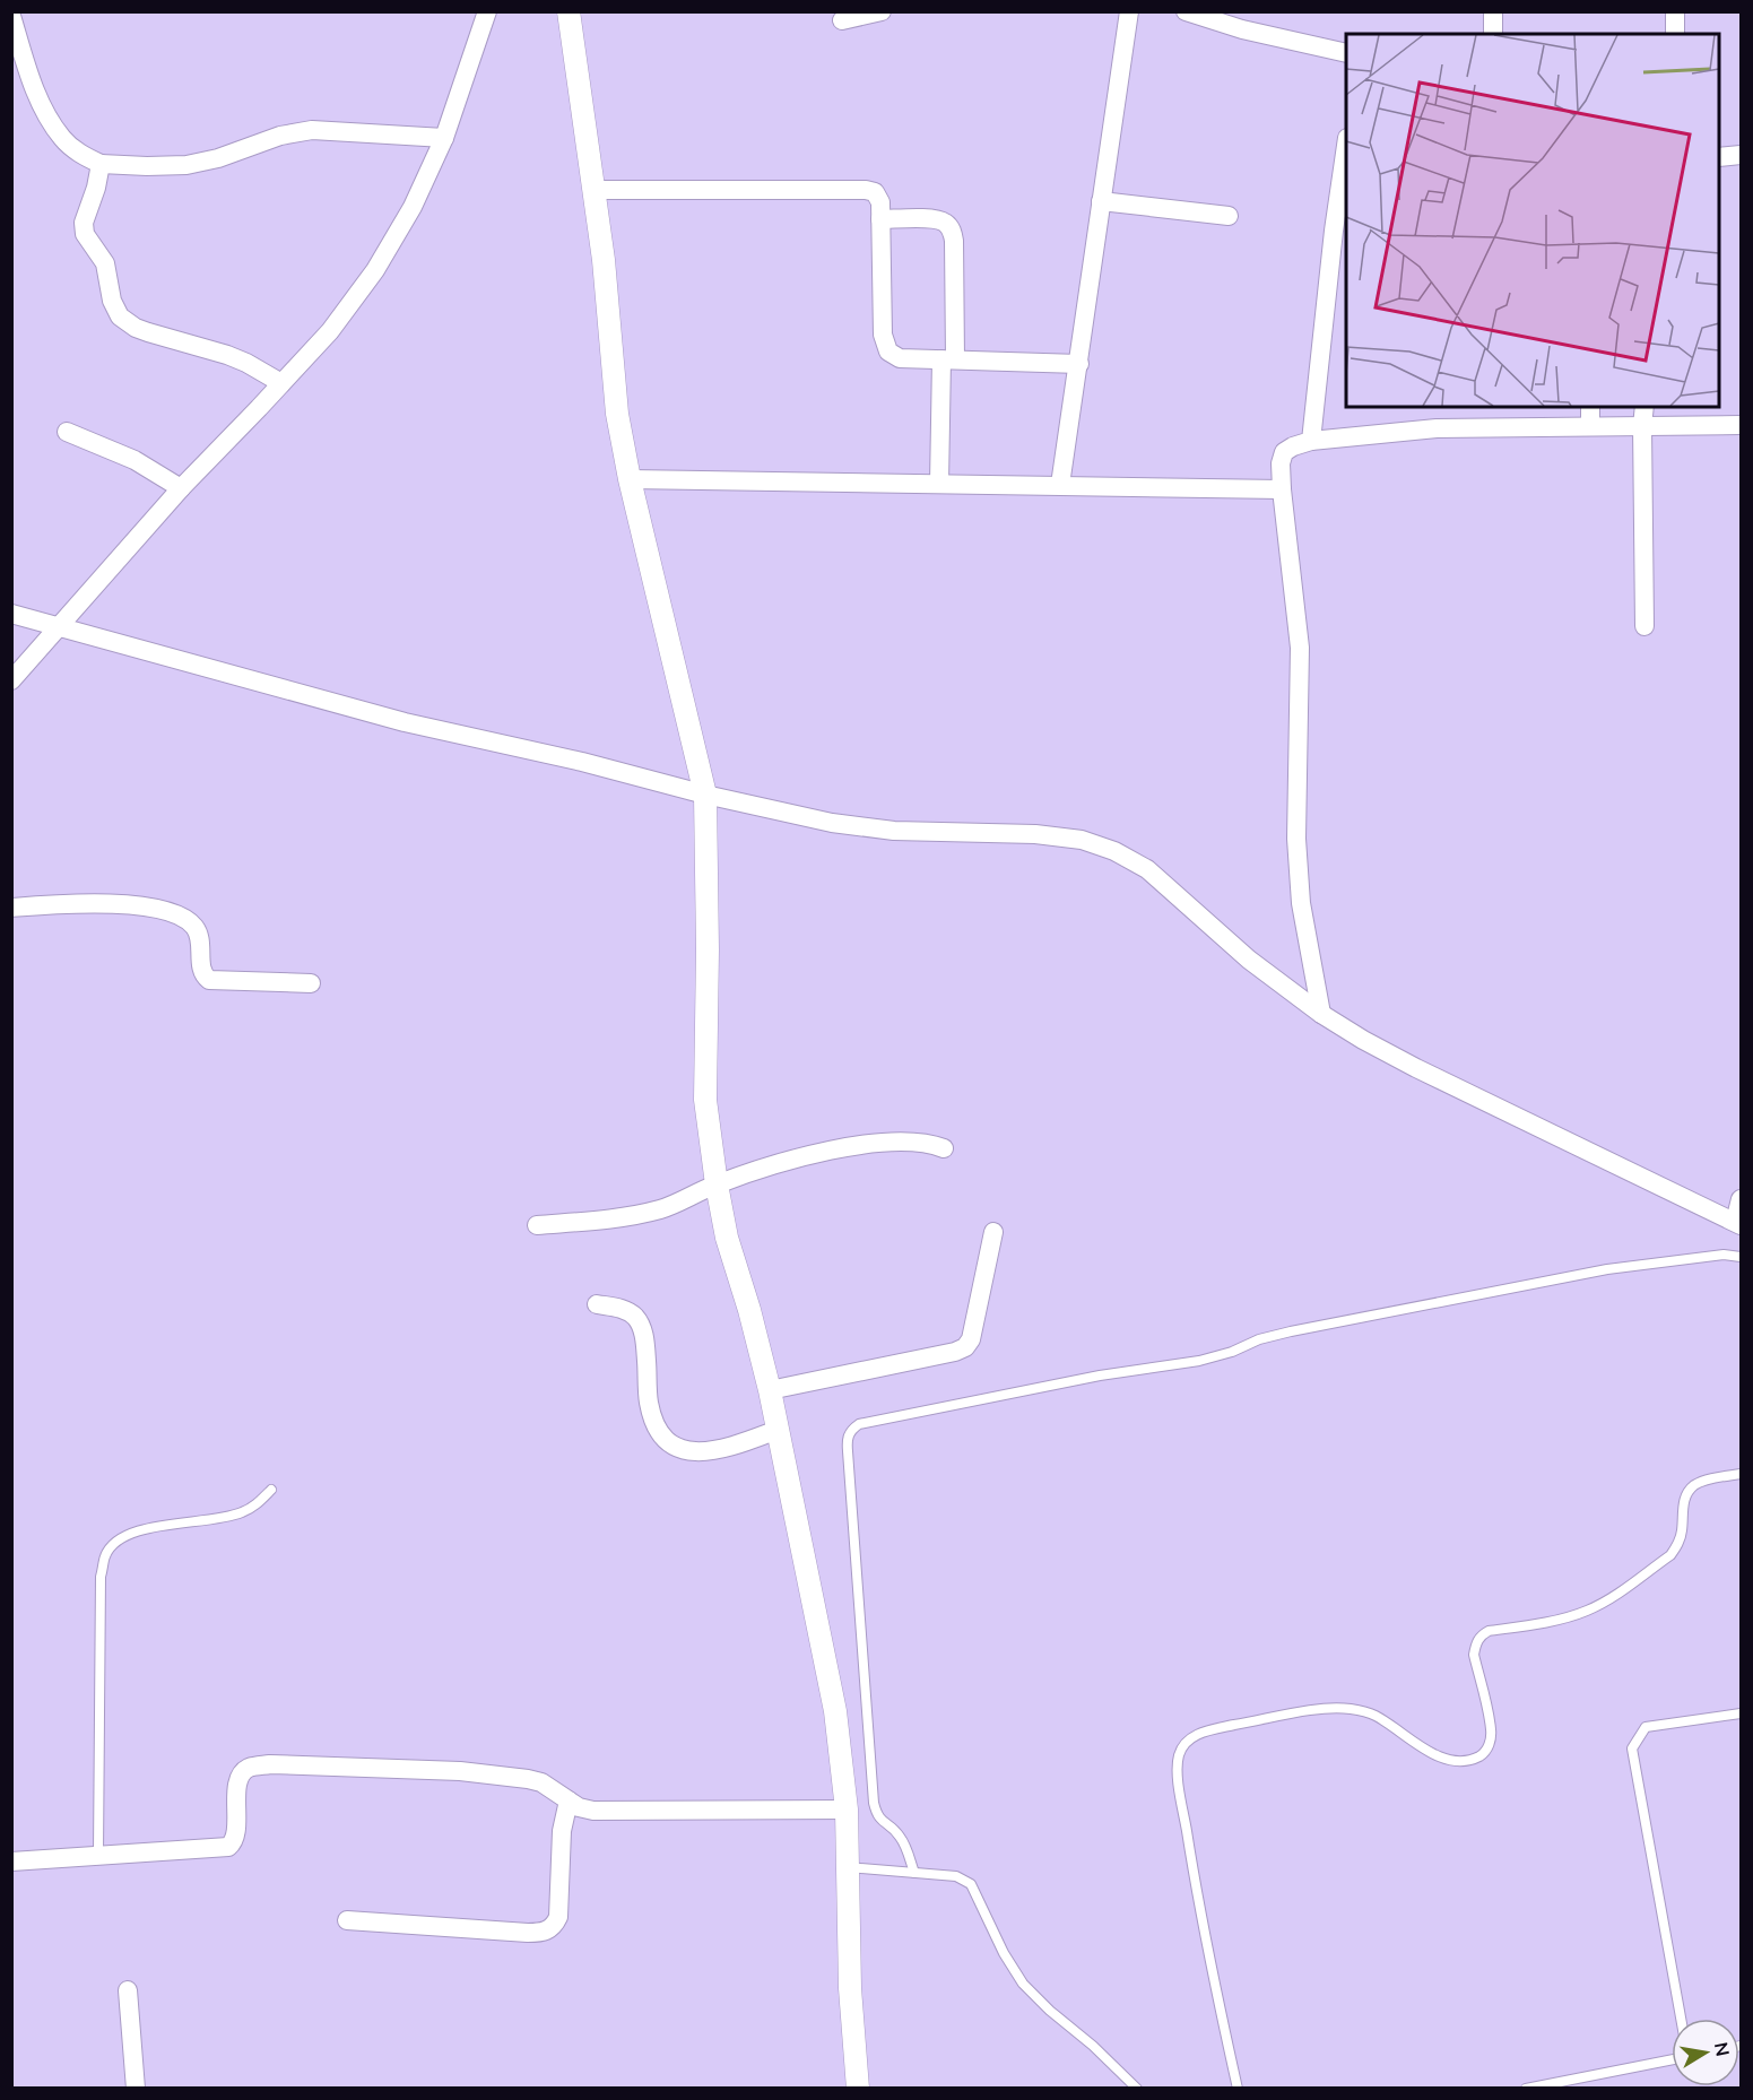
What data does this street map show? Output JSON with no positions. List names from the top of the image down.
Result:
{
  "north": "right"
}
